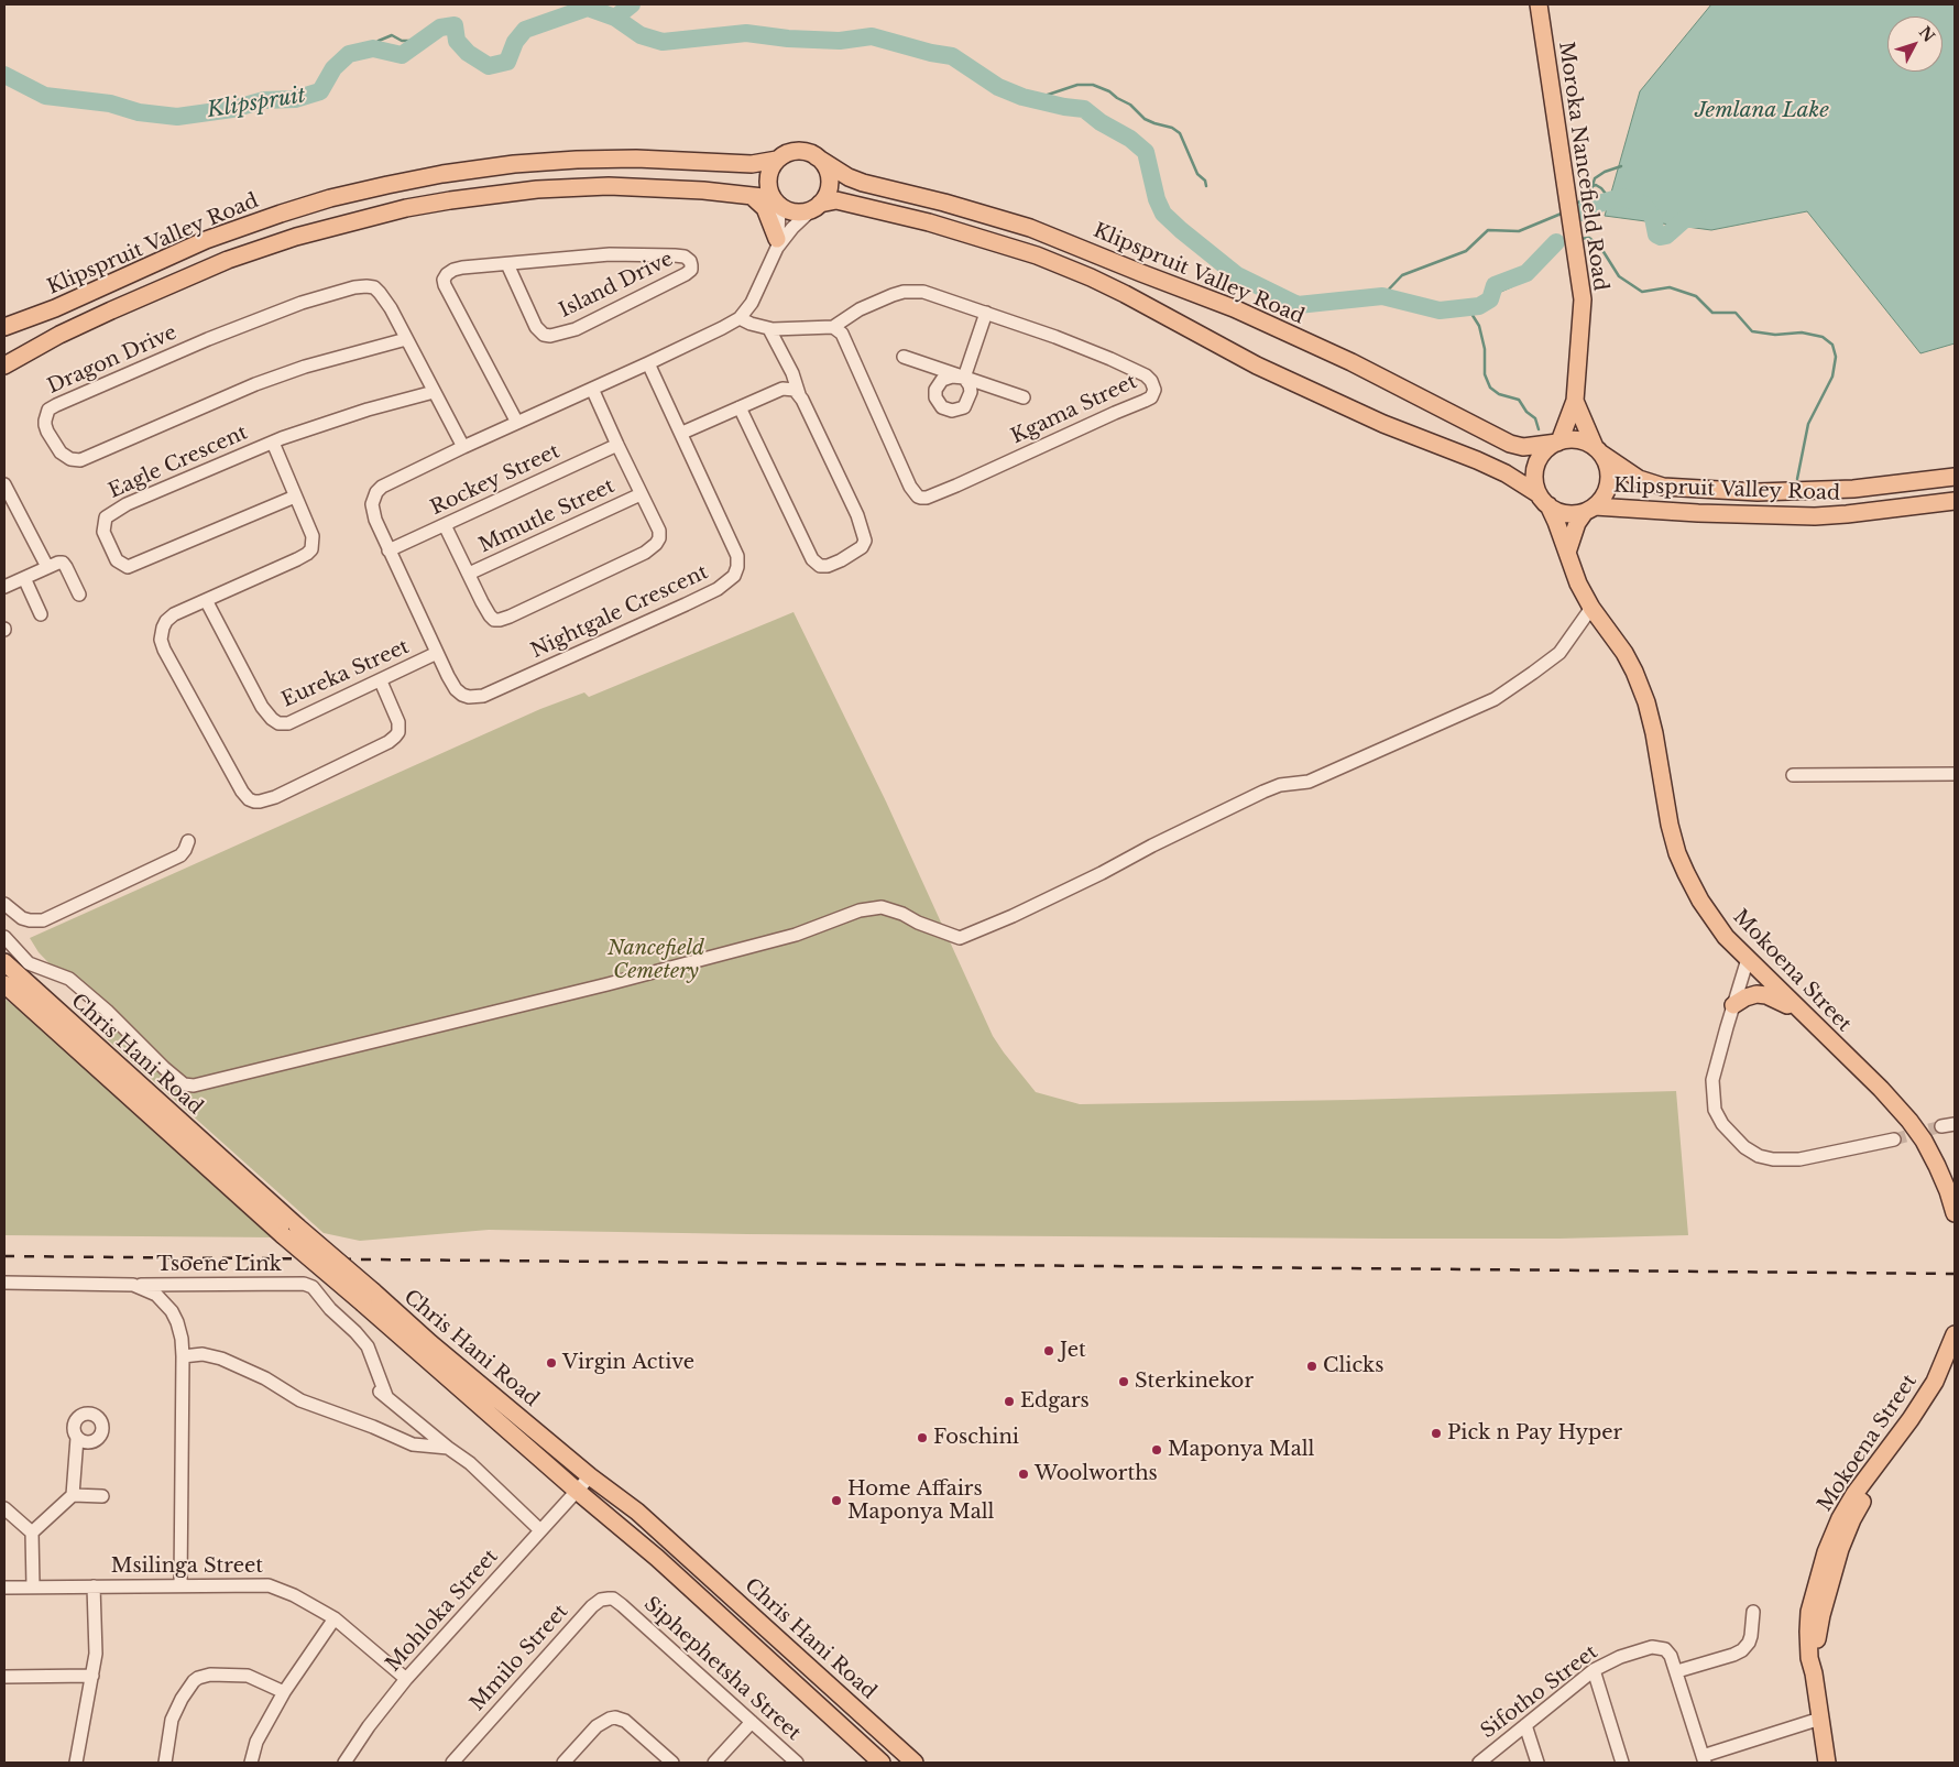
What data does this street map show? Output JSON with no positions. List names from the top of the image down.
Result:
{
  "streets": {
    "main road": [
      "Moroka Nancefield Road",
      "Klipspruit Valley Road",
      "Mokoena Street",
      "Chris Hani Road"
    ],
    "street": [
      "Island Drive",
      "Dragon Drive",
      "Kgama Street",
      "Eagle Crescent",
      "Rockey Street",
      "Mmutle Street",
      "Nightgale Crescent",
      "Eureka Street",
      "Tsoene Link",
      "Msilinga Street",
      "Mohloka Street",
      "Mmilo Street",
      "Siphephetsha Street",
      "Sifotho Street"
    ]
  },
  "crossings": [
    ["Moroka Nancefield Road", "Klipspruit Valley Road"],
    ["Moroka Nancefield Road", "Mokoena Street"],
    ["Klipspruit Valley Road", "Mokoena Street"],
    ["Island Drive", "Nightgale Crescent"],
    ["Dragon Drive", "Eagle Crescent"],
    ["Dragon Drive", "Nightgale Crescent"],
    ["Rockey Street", "Nightgale Crescent"],
    ["Nightgale Crescent", "Eureka Street"],
    ["Chris Hani Road", "Mohloka Street"],
    ["Msilinga Street", "Mohloka Street"],
    ["Mmilo Street", "Siphephetsha Street"]
  ],
  "water": ["Klipspruit", "Jemlana Lake"],
  "parks": ["Nancefield Cemetery"],
  "places": [
    "Jet",
    "Virgin Active",
    "Clicks",
    "Sterkinekor",
    "Edgars",
    "Pick n Pay Hyper",
    "Foschini",
    "Maponya Mall",
    "Woolworths",
    "Home Affairs Maponya Mall"
  ],
  "north": "top right"
}
